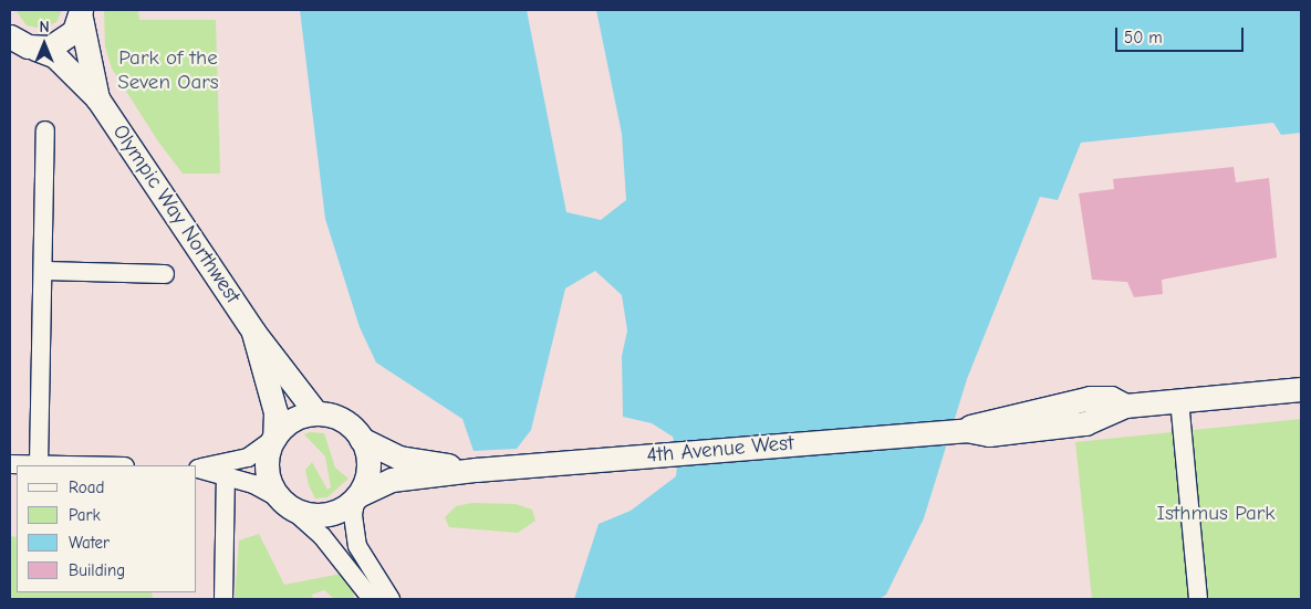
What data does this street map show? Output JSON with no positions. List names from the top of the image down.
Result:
{
  "streets": {
    "main road": ["Olympic Way Northwest", "4th Avenue West"]
  },
  "parks": ["Park of the Seven Oars", "Isthmus Park"],
  "legend": [
    "Road",
    "Park",
    "Water",
    "Building"
  ],
  "scale_bar": "50 m",
  "north": "top"
}
